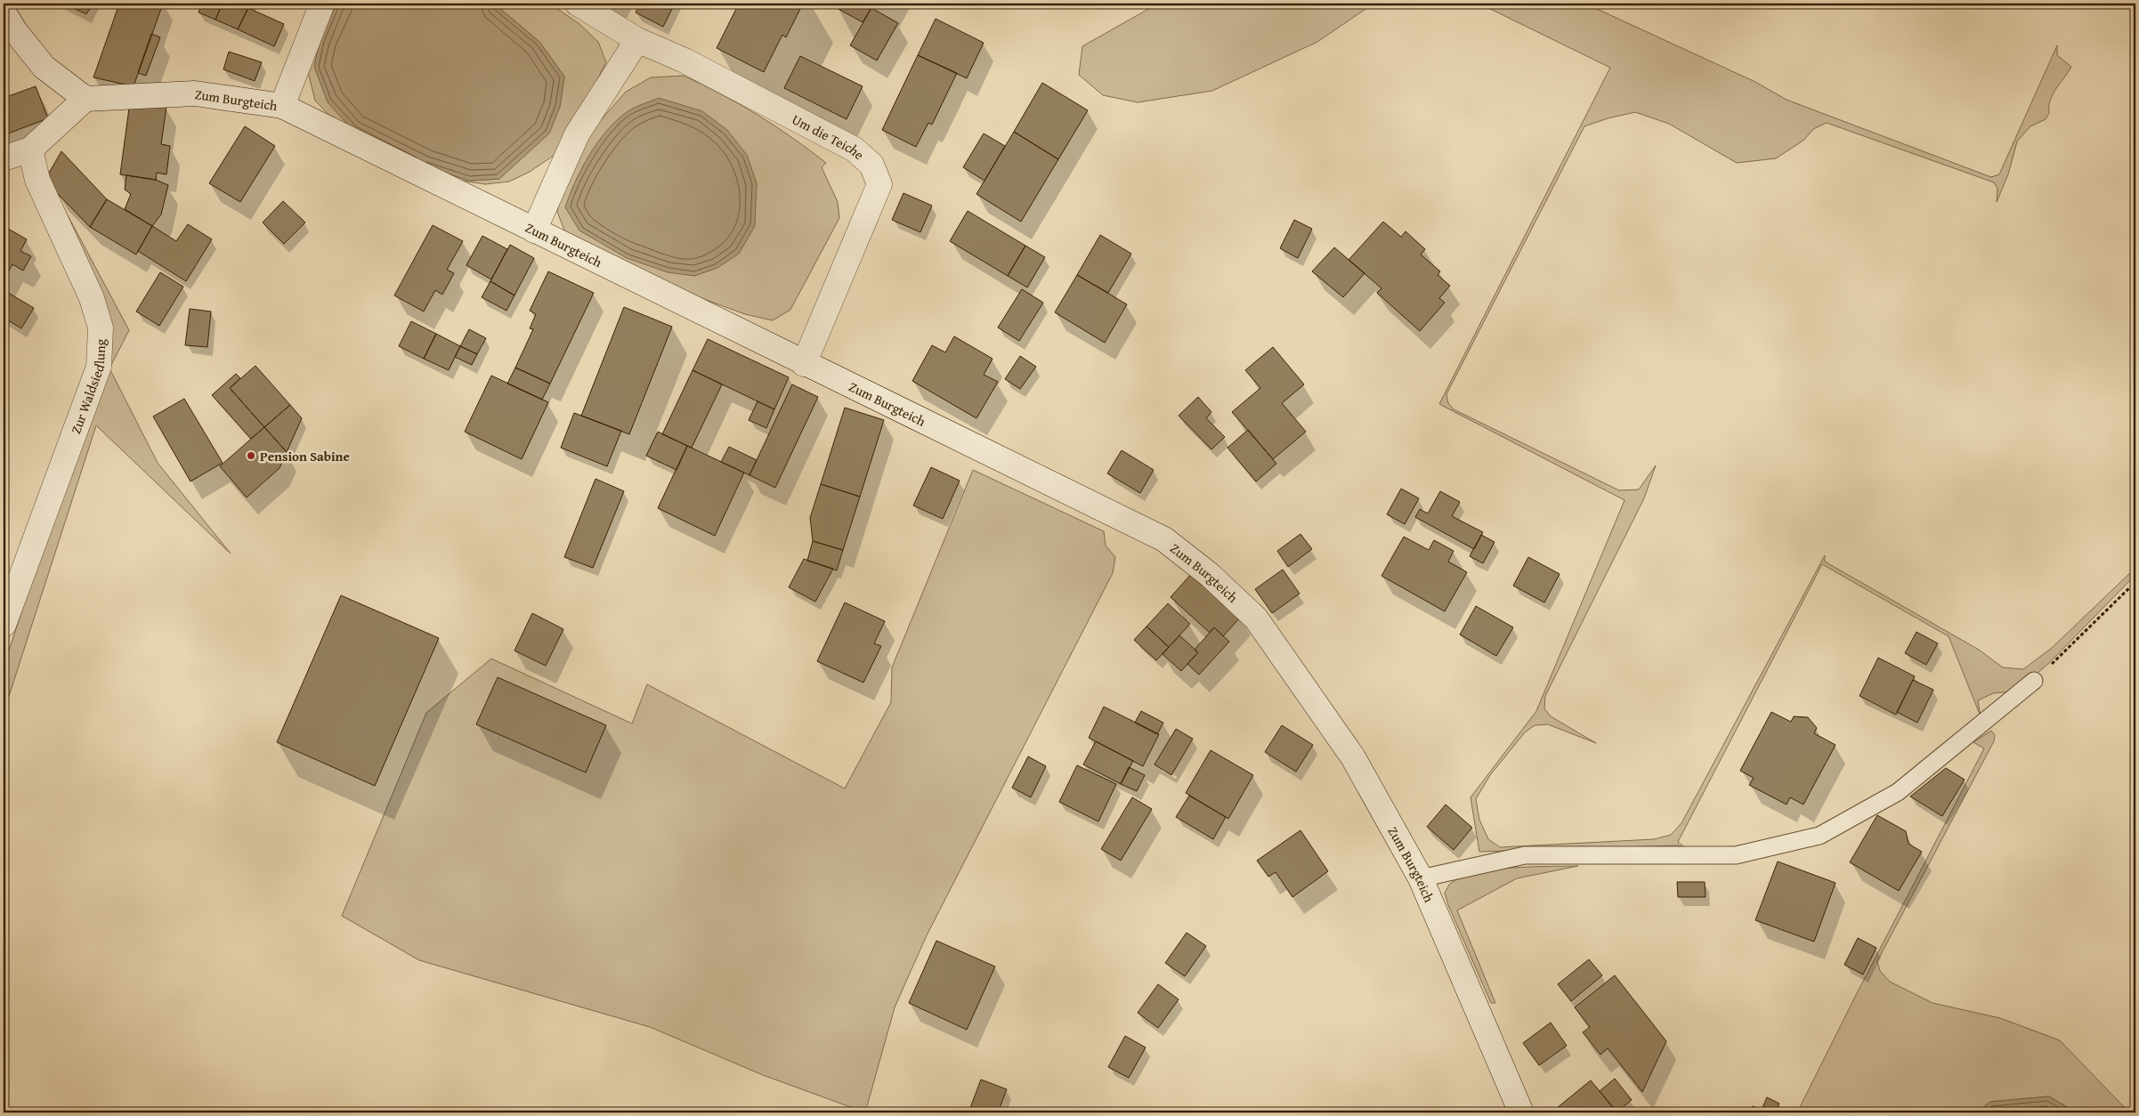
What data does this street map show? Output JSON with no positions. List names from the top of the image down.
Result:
{
  "streets": {
    "street": ["Zum Burgteich", "Um die Teiche", "Zur Waldsiedlung"]
  },
  "crossings": [
    ["Zum Burgteich", "Um die Teiche"]
  ],
  "places": ["Pension Sabine"]
}
